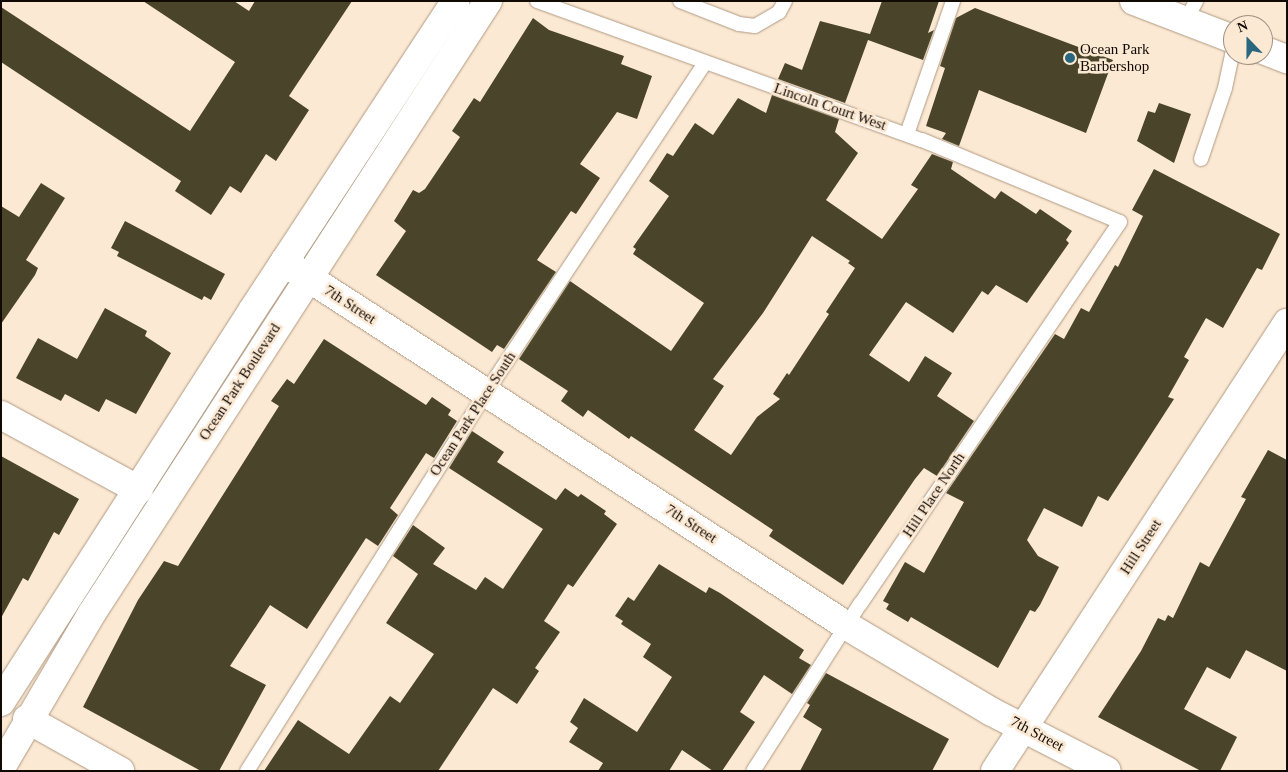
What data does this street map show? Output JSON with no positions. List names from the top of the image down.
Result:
{
  "streets": {
    "main road": ["7th Street", "Ocean Park Boulevard", "Hill Street"],
    "lane": ["Lincoln Court West", "Ocean Park Place South", "Hill Place North"]
  },
  "crossings": [
    ["Lincoln Court West", "Ocean Park Place South"],
    ["Lincoln Court West", "Hill Place North"],
    ["7th Street", "Ocean Park Boulevard"],
    ["7th Street", "Ocean Park Place South"],
    ["7th Street", "Hill Place North"],
    ["7th Street", "Hill Street"]
  ],
  "places": ["Ocean Park Barbershop"],
  "north": "top"
}
